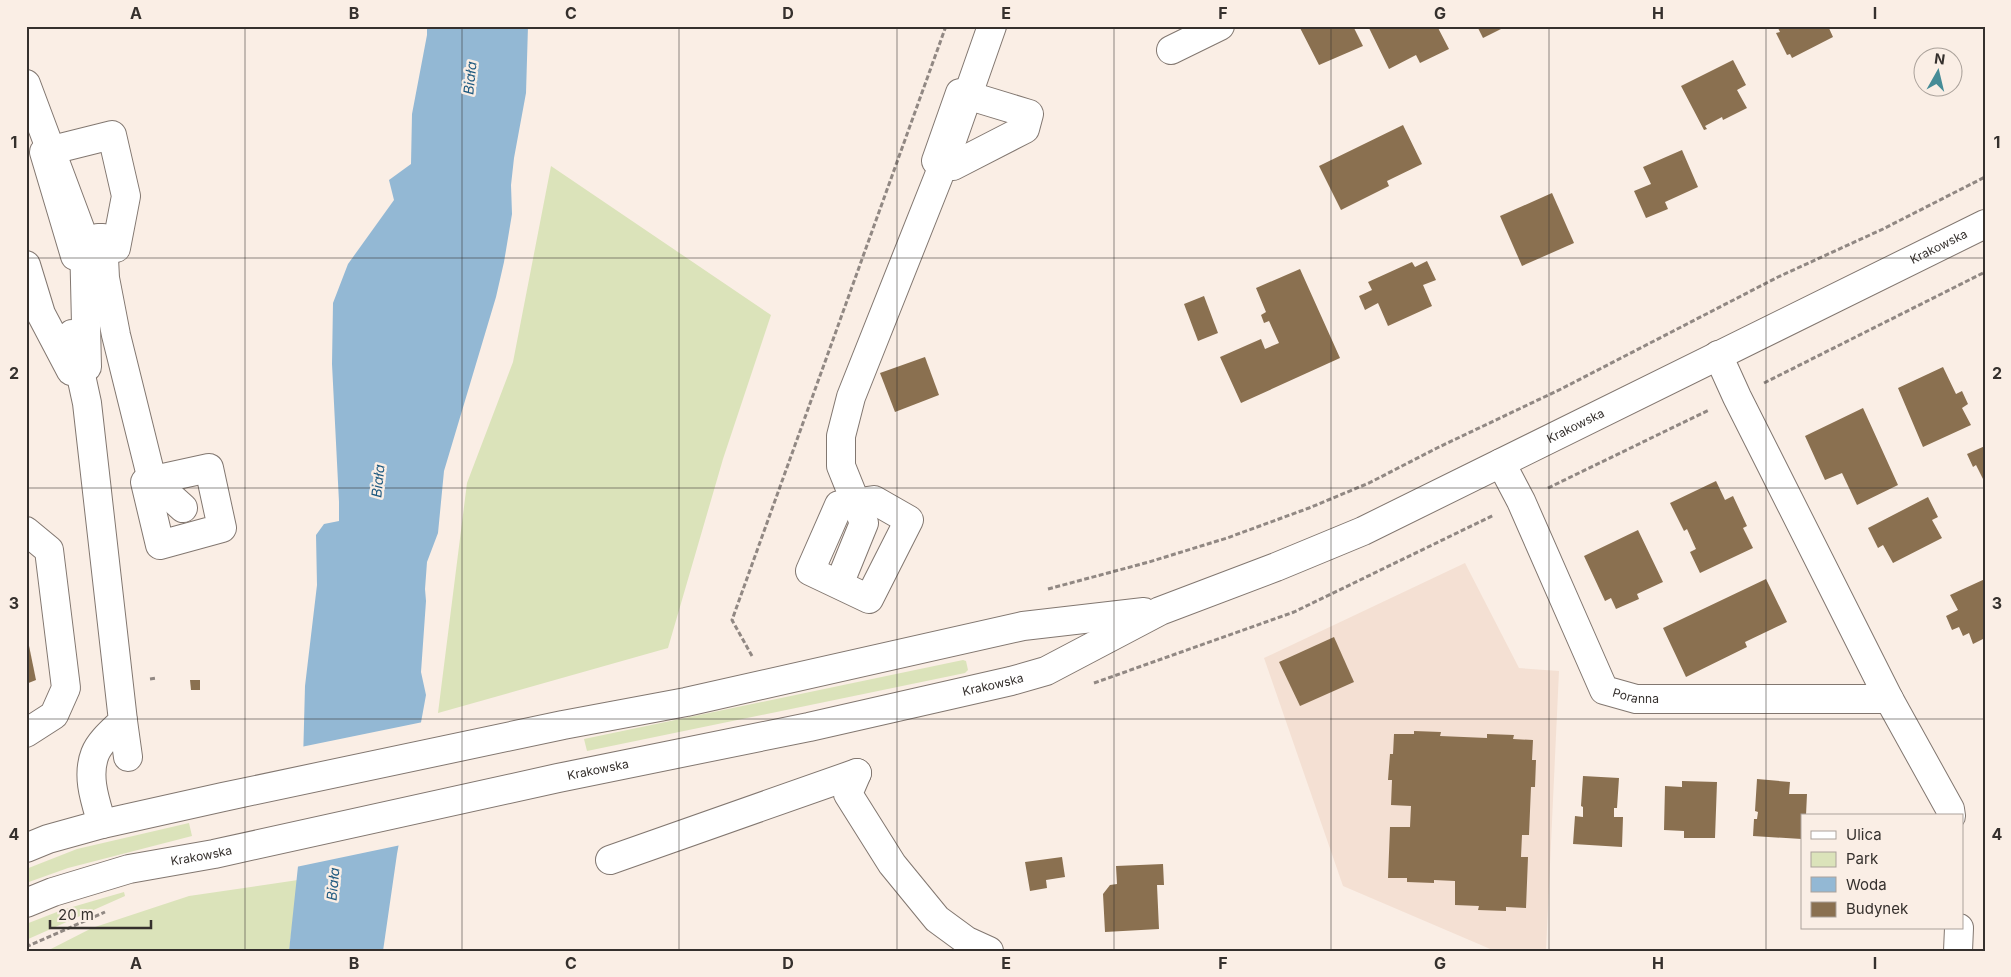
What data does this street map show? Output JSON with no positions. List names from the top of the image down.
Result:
{
  "streets": {
    "street": ["Krakowska", "Poranna"]
  },
  "crossings": [
    ["Krakowska", "Poranna"]
  ],
  "water": ["Biała"],
  "legend": [
    "Ulica",
    "Park",
    "Woda",
    "Budynek"
  ],
  "scale_bar": "20 m",
  "north": "top",
  "grid": {
    "columns": [
      "A",
      "B",
      "C",
      "D",
      "E",
      "F",
      "G",
      "H",
      "I"
    ],
    "rows": [
      "1",
      "2",
      "3",
      "4"
    ]
  }
}
